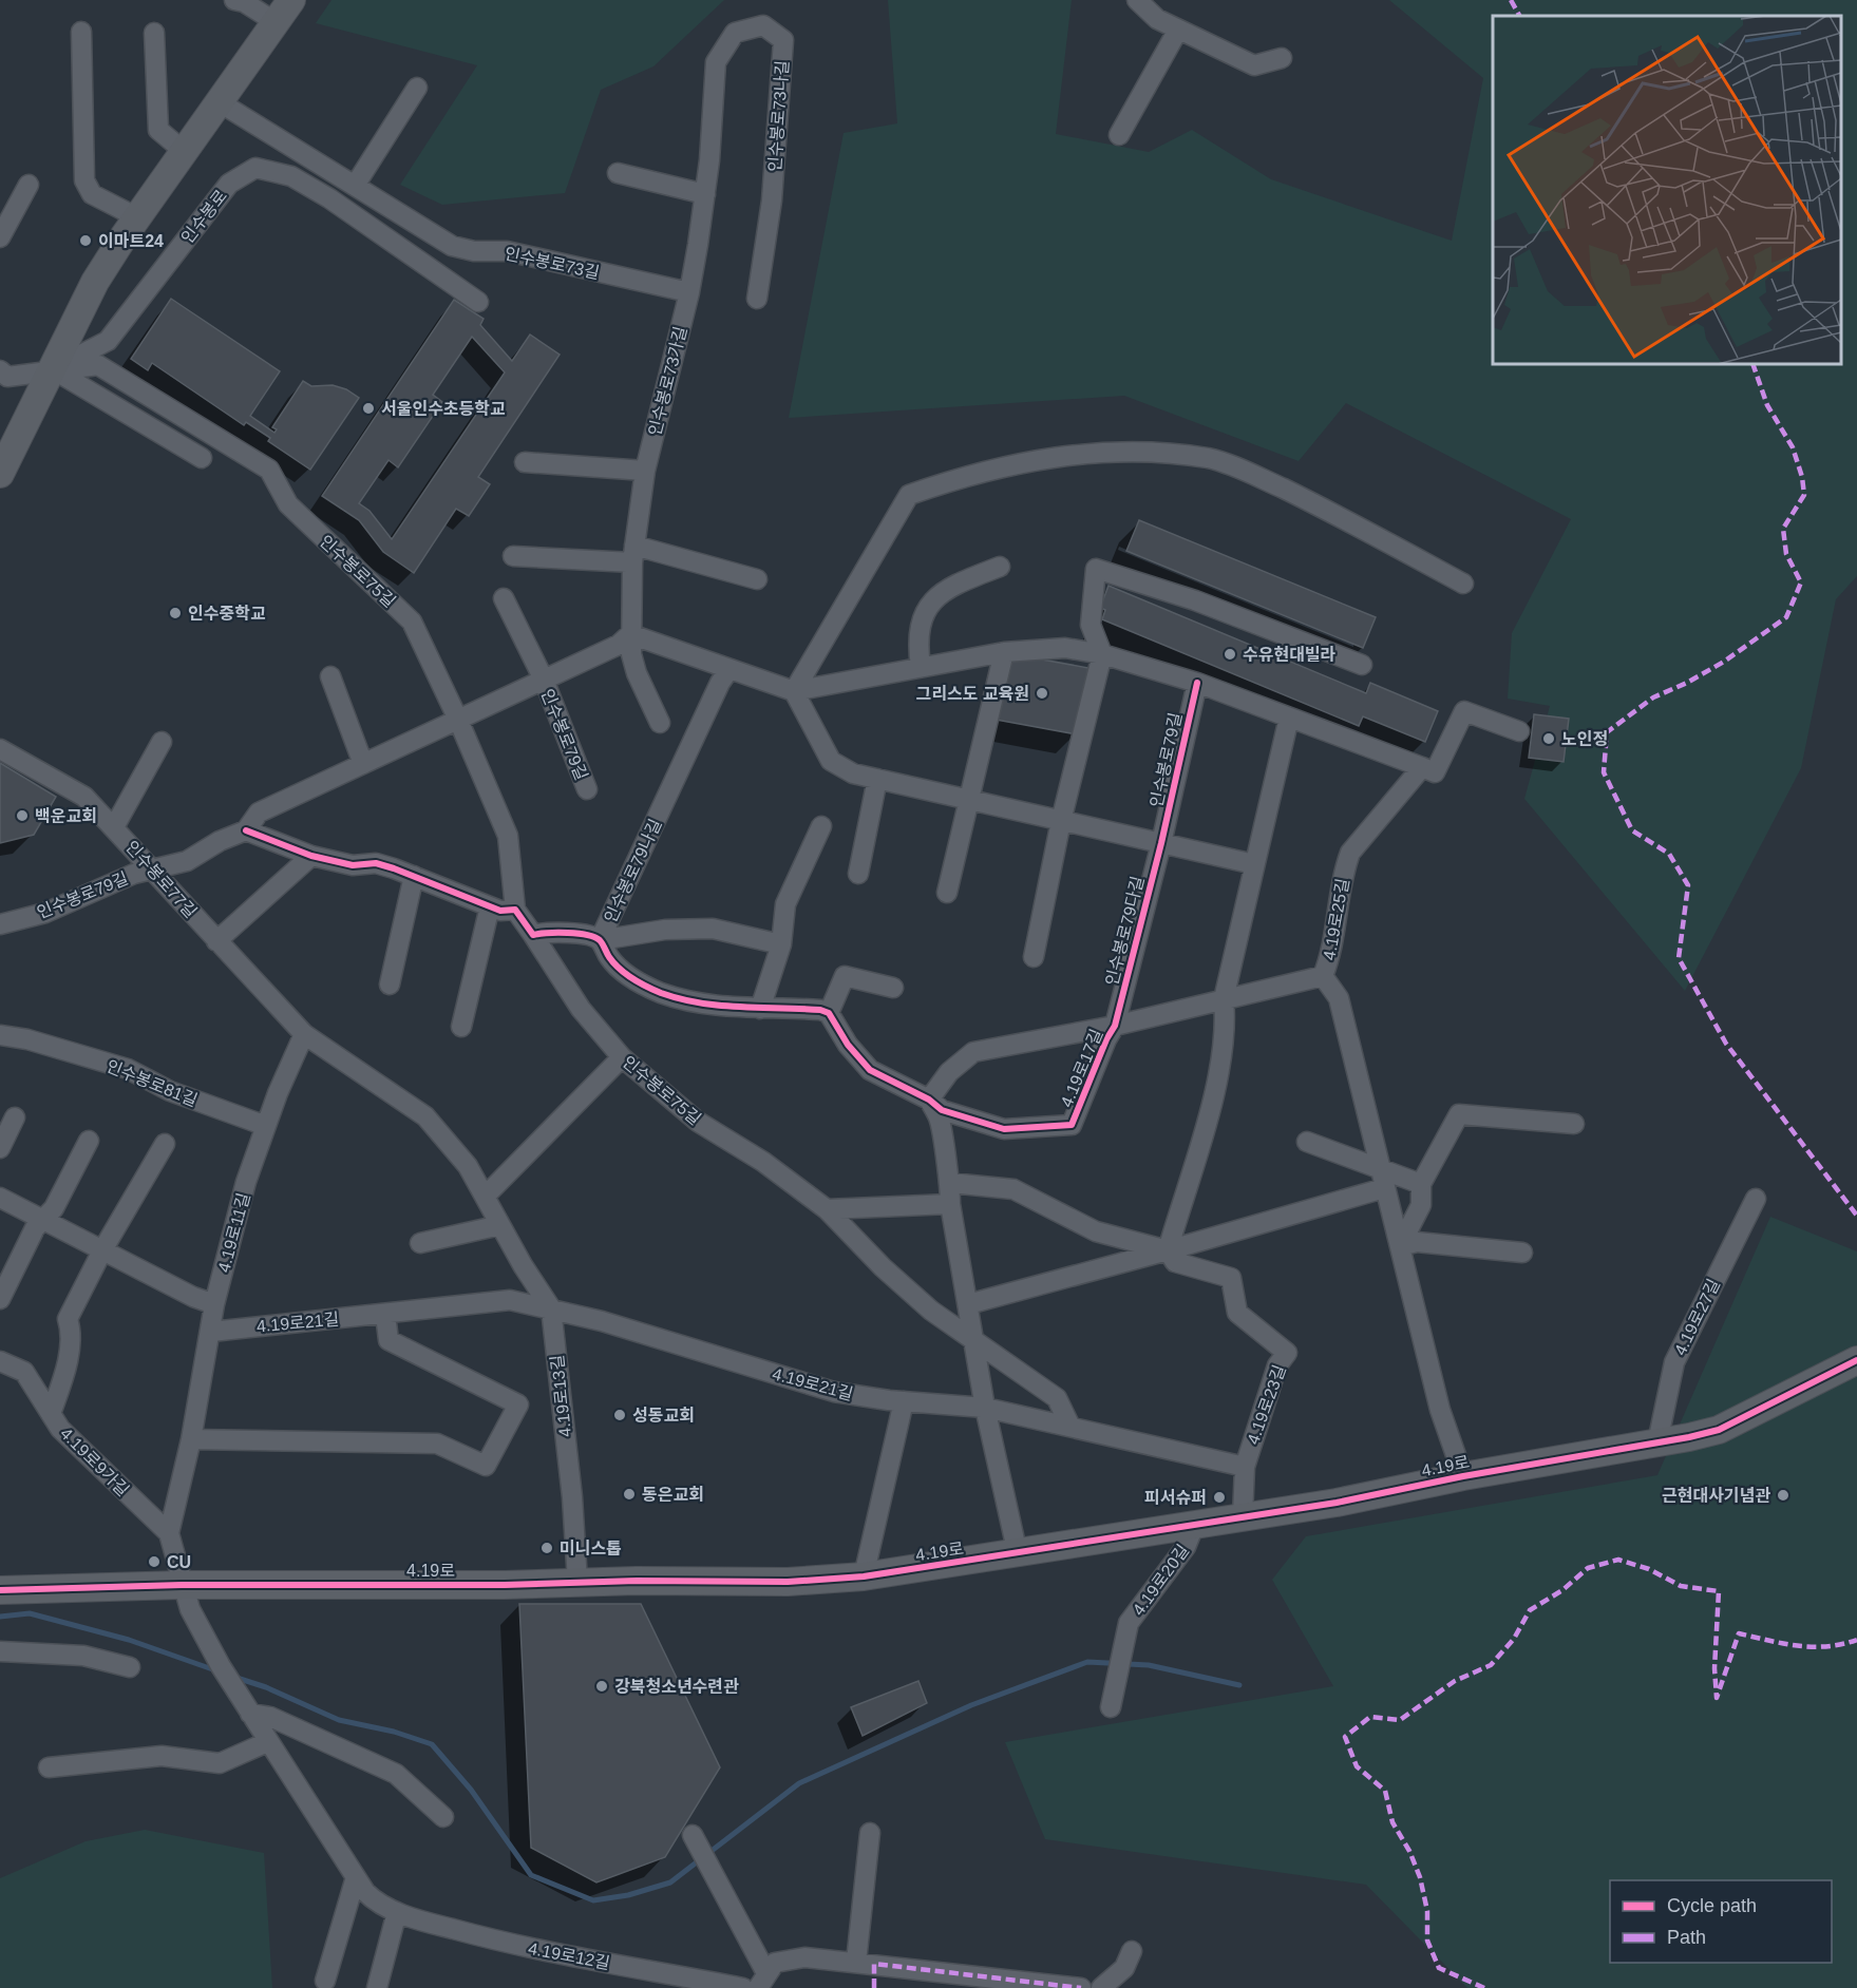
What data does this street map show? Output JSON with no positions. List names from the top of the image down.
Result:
{
  "streets": {
    "street": [
      "인수봉로73나길",
      "인수봉로",
      "인수봉로73길",
      "인수봉로73가길",
      "인수봉로75길",
      "인수봉로79길",
      "인수봉로79나길",
      "인수봉로77길",
      "4.19로25길",
      "인수봉로79다길",
      "4.19로17길",
      "인수봉로81길",
      "4.19로11길",
      "4.19로27길",
      "4.19로21길",
      "4.19로13길",
      "4.19로23길",
      "4.19로9가길",
      "4.19로",
      "4.19로20길",
      "4.19로12길"
    ]
  },
  "crossings": [
    ["인수봉로73나길", "인수봉로73길"],
    ["인수봉로73나길", "인수봉로73가길"],
    ["인수봉로", "인수봉로75길"],
    ["인수봉로73길", "인수봉로73가길"],
    ["인수봉로73가길", "인수봉로79길"],
    ["인수봉로75길", "인수봉로79길"],
    ["인수봉로79길", "인수봉로77길"],
    ["인수봉로79길", "인수봉로79다길"],
    ["인수봉로77길", "4.19로11길"],
    ["인수봉로77길", "4.19로13길"],
    ["4.19로25길", "4.19로17길"],
    ["4.19로25길", "4.19로"],
    ["인수봉로79다길", "4.19로17길"],
    ["인수봉로81길", "4.19로11길"],
    ["4.19로11길", "4.19로21길"],
    ["4.19로11길", "4.19로13길"],
    ["4.19로11길", "4.19로9가길"],
    ["4.19로11길", "4.19로"],
    ["4.19로11길", "4.19로12길"],
    ["4.19로27길", "4.19로"],
    ["4.19로21길", "4.19로13길"],
    ["4.19로21길", "4.19로23길"],
    ["4.19로13길", "4.19로"],
    ["4.19로23길", "4.19로"],
    ["4.19로", "4.19로20길"],
    ["4.19로", "4.19로12길"]
  ],
  "places": [
    "이마트24",
    "서울인수초등학교",
    "인수중학교",
    "수유현대빌라",
    "그리스도 교육원",
    "노인정",
    "백운교회",
    "성동교회",
    "동은교회",
    "근현대사기념관",
    "피서슈퍼",
    "미니스톱",
    "CU",
    "강북청소년수련관"
  ],
  "legend": ["Cycle path", "Path"]
}
